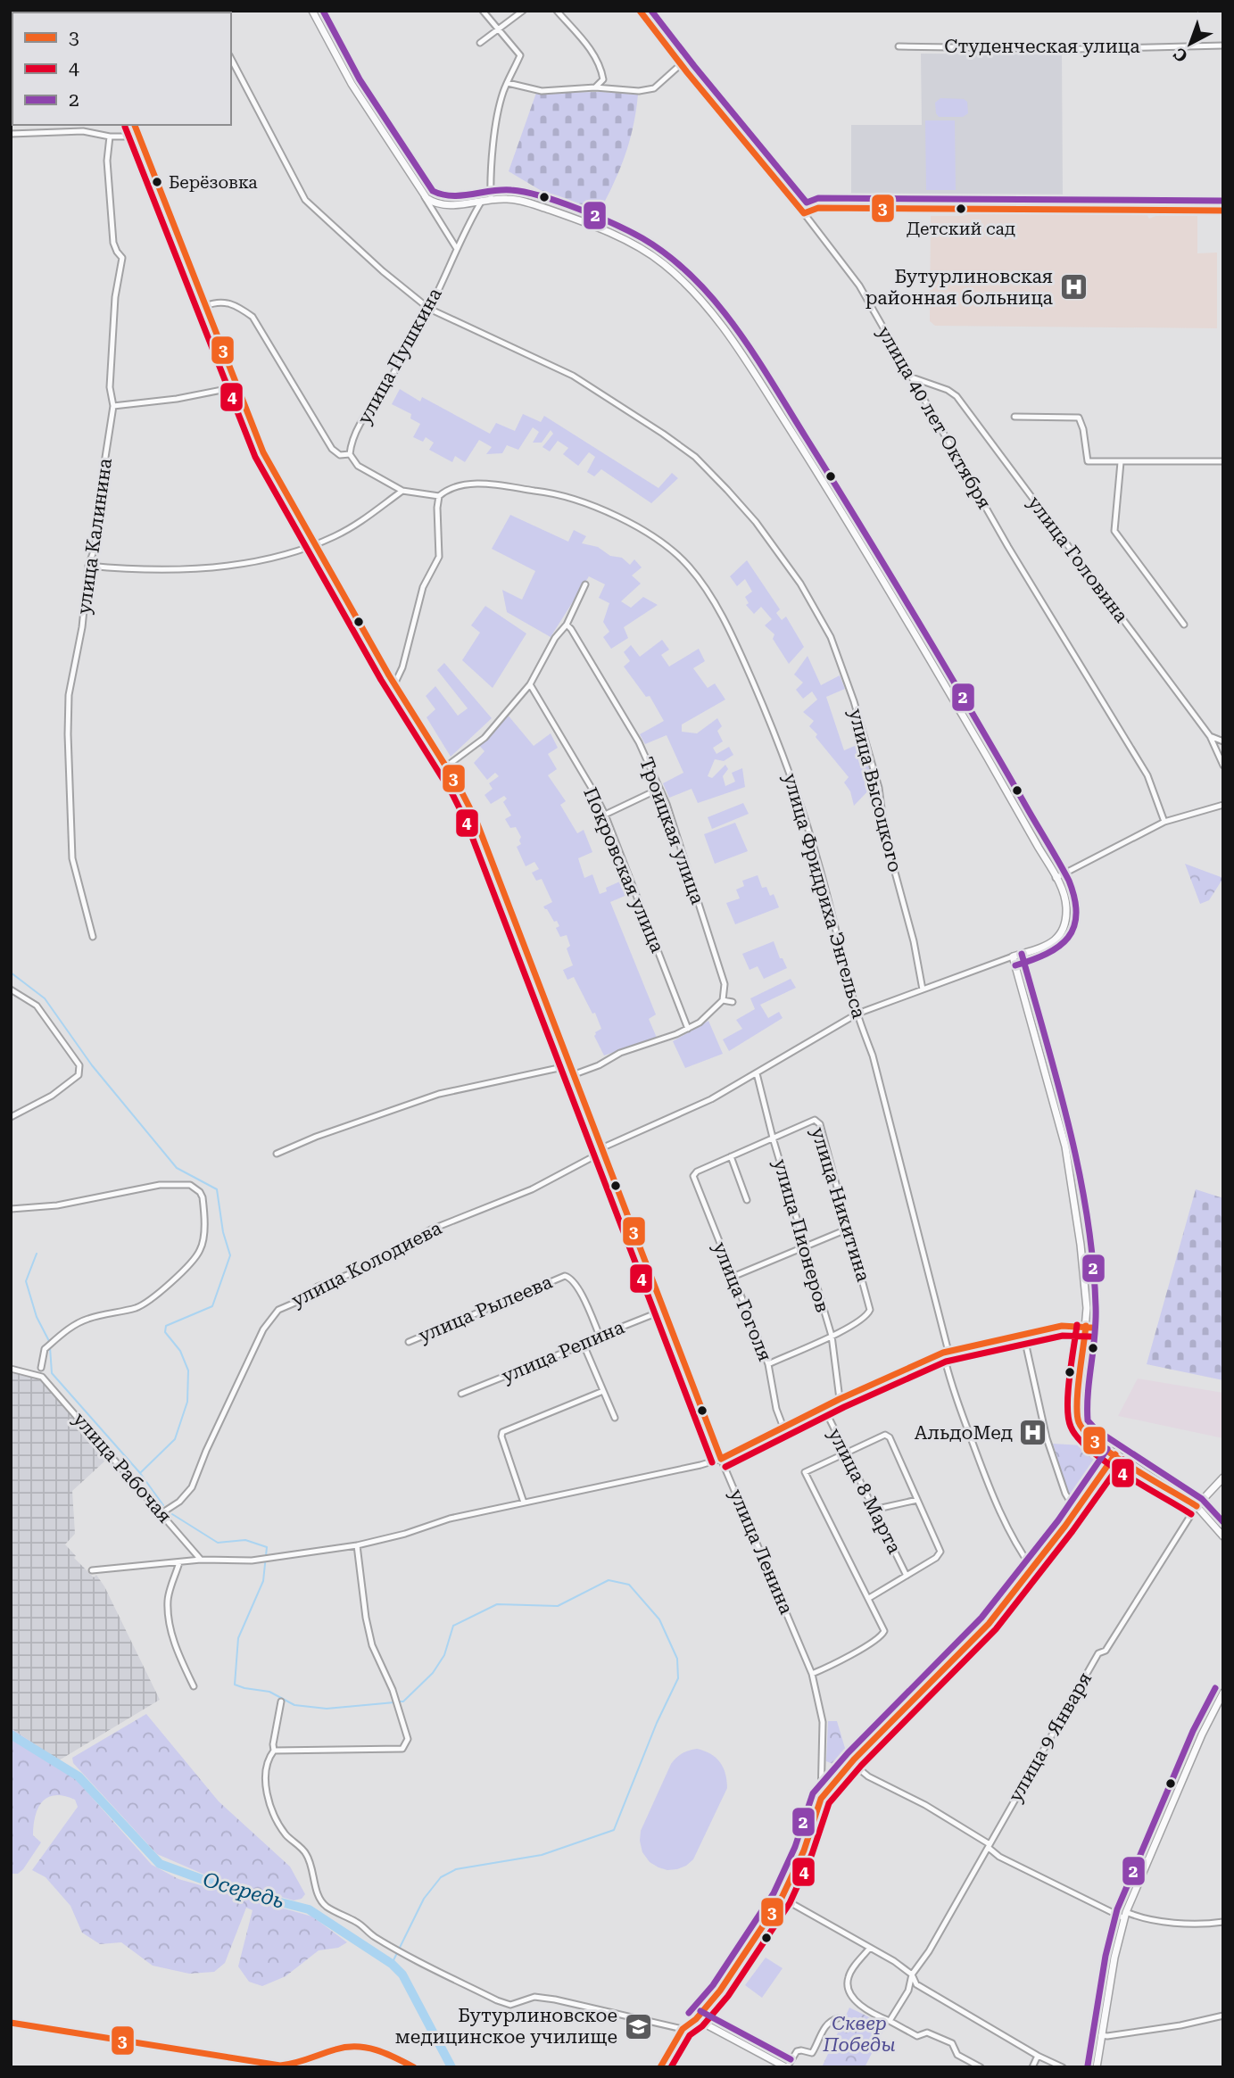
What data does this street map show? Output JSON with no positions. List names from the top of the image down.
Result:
{
  "streets": {
    "main road": ["улица Ленина"],
    "street": [
      "Студенческая улица",
      "улица Пушкина",
      "улица 40 лет Октября",
      "улица Калинина",
      "улица Головина",
      "улица Высоцкого",
      "Троицкая улица",
      "Покровская улица",
      "улица Фридриха Энгельса",
      "улица Никитина",
      "улица Пионеров",
      "улица Колодиева",
      "улица Гоголя",
      "улица Рылеева",
      "улица Репина",
      "улица Рабочая",
      "улица 8 Марта",
      "улица 9 Января"
    ]
  },
  "crossings": [
    ["улица Пушкина", "улица Высоцкого"],
    ["улица 40 лет Октября", "улица Головина"],
    ["улица Высоцкого", "улица Колодиева"],
    ["улица Фридриха Энгельса", "улица Колодиева"],
    ["улица Никитина", "улица Пионеров"],
    ["улица Никитина", "улица Гоголя"],
    ["улица Пионеров", "улица Колодиева"],
    ["улица Колодиева", "улица Рабочая"],
    ["улица Колодиева", "улица Ленина"],
    ["улица Рылеева", "улица Репина"],
    ["улица Репина", "улица Ленина"]
  ],
  "water": ["Осередь"],
  "parks": ["Сквер Победы"],
  "places": {
    "other": ["Берёзовка", "Детский сад"],
    "hospital": ["Бутурлиновская районная больница", "АльдоМед"],
    "school or university": ["Бутурлиновское медицинское училище"]
  },
  "lines": ["transit line 3", "transit line 2", "transit line 4"],
  "legend": ["3", "4", "2"],
  "north": "bottom left"
}
